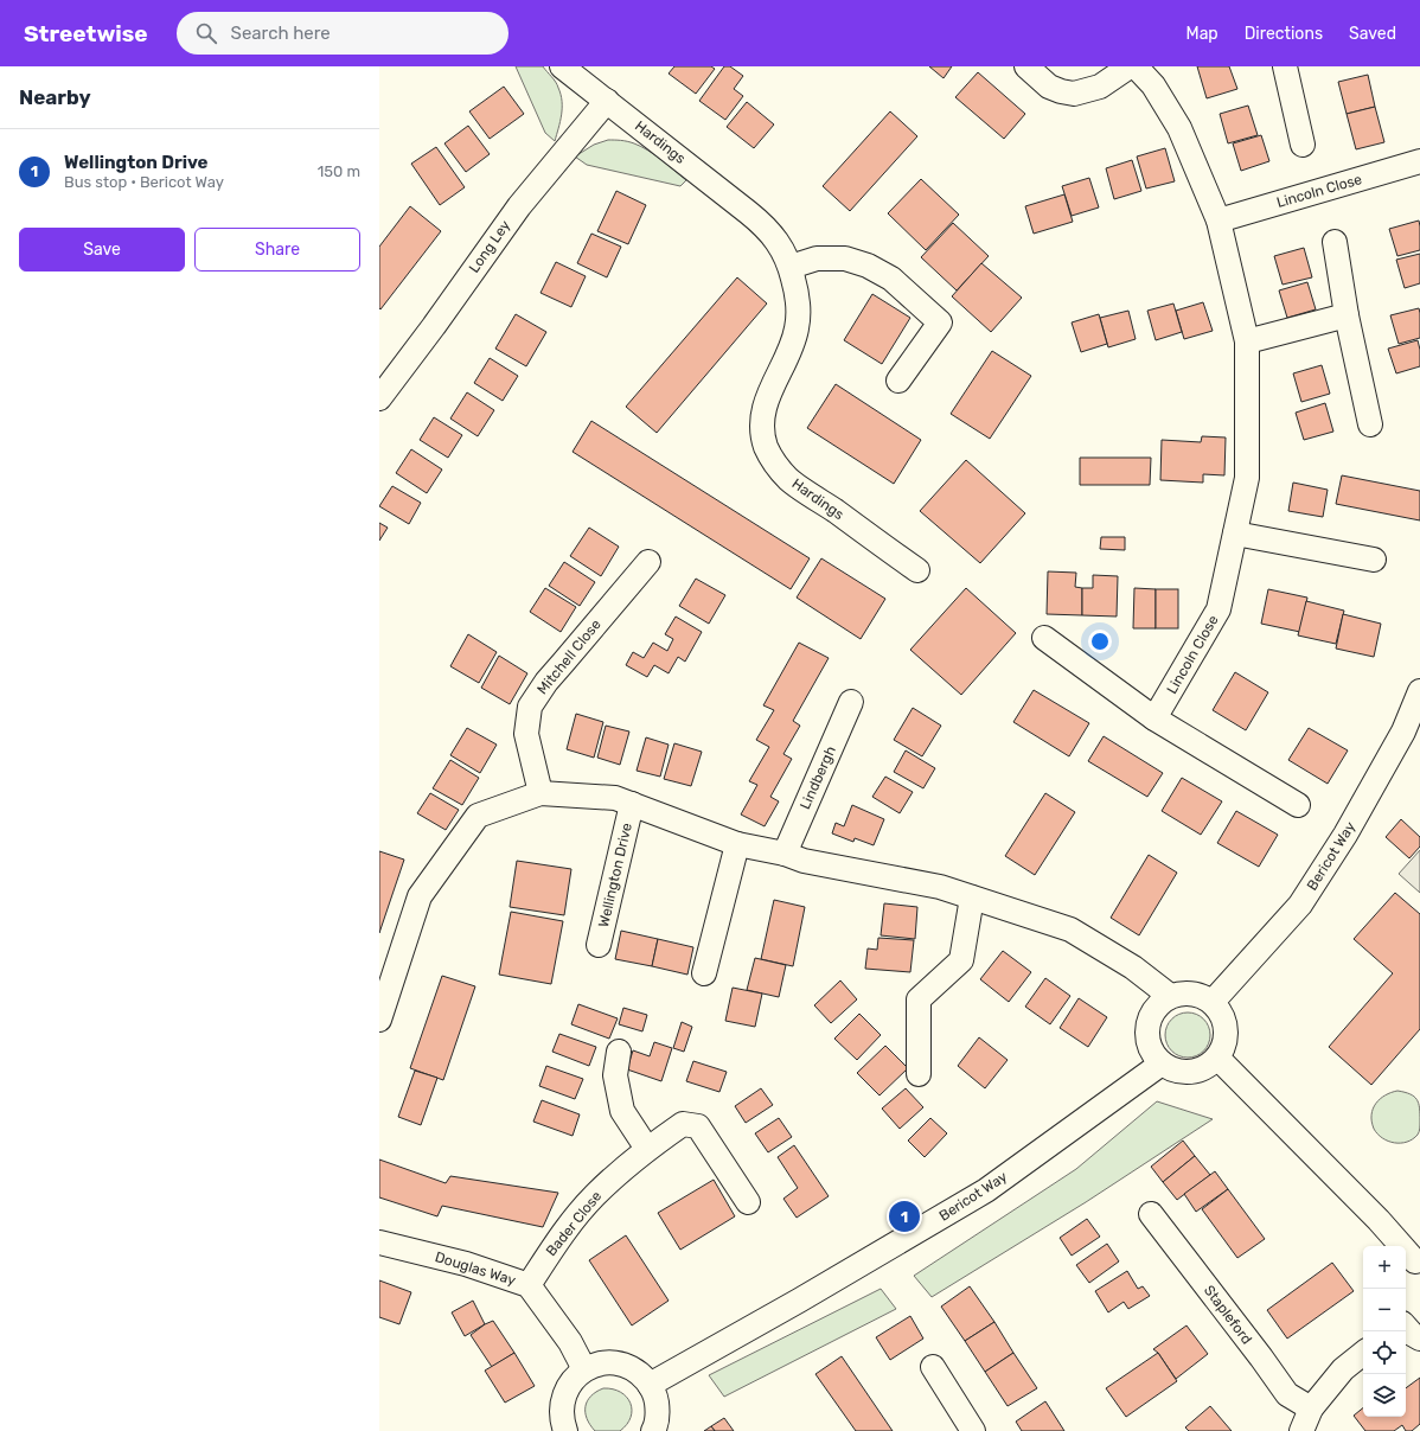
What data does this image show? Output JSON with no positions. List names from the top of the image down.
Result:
{
  "streets": {
    "street": [
      "Hardings",
      "Lincoln Close",
      "Long Ley",
      "Mitchell Close",
      "Lindbergh",
      "Bericot Way",
      "Wellington Drive",
      "Bader Close",
      "Douglas Way",
      "Stapleford"
    ]
  },
  "crossings": [
    ["Hardings", "Long Ley"],
    ["Mitchell Close", "Wellington Drive"],
    ["Lindbergh", "Wellington Drive"],
    ["Bericot Way", "Wellington Drive"],
    ["Bader Close", "Douglas Way"]
  ],
  "page": {
    "header": "Streetwise",
    "search": "Search here",
    "nav": ["Map", "Directions", "Saved"],
    "heading": "Nearby",
    "list": [
      {
        "mark": "1",
        "name": "Wellington Drive",
        "note": "Bus stop · Bericot Way",
        "value": "150 m"
      }
    ],
    "buttons": ["Save", "Share"],
    "pins": "1",
    "map_buttons": ["+", "−"]
  }
}
